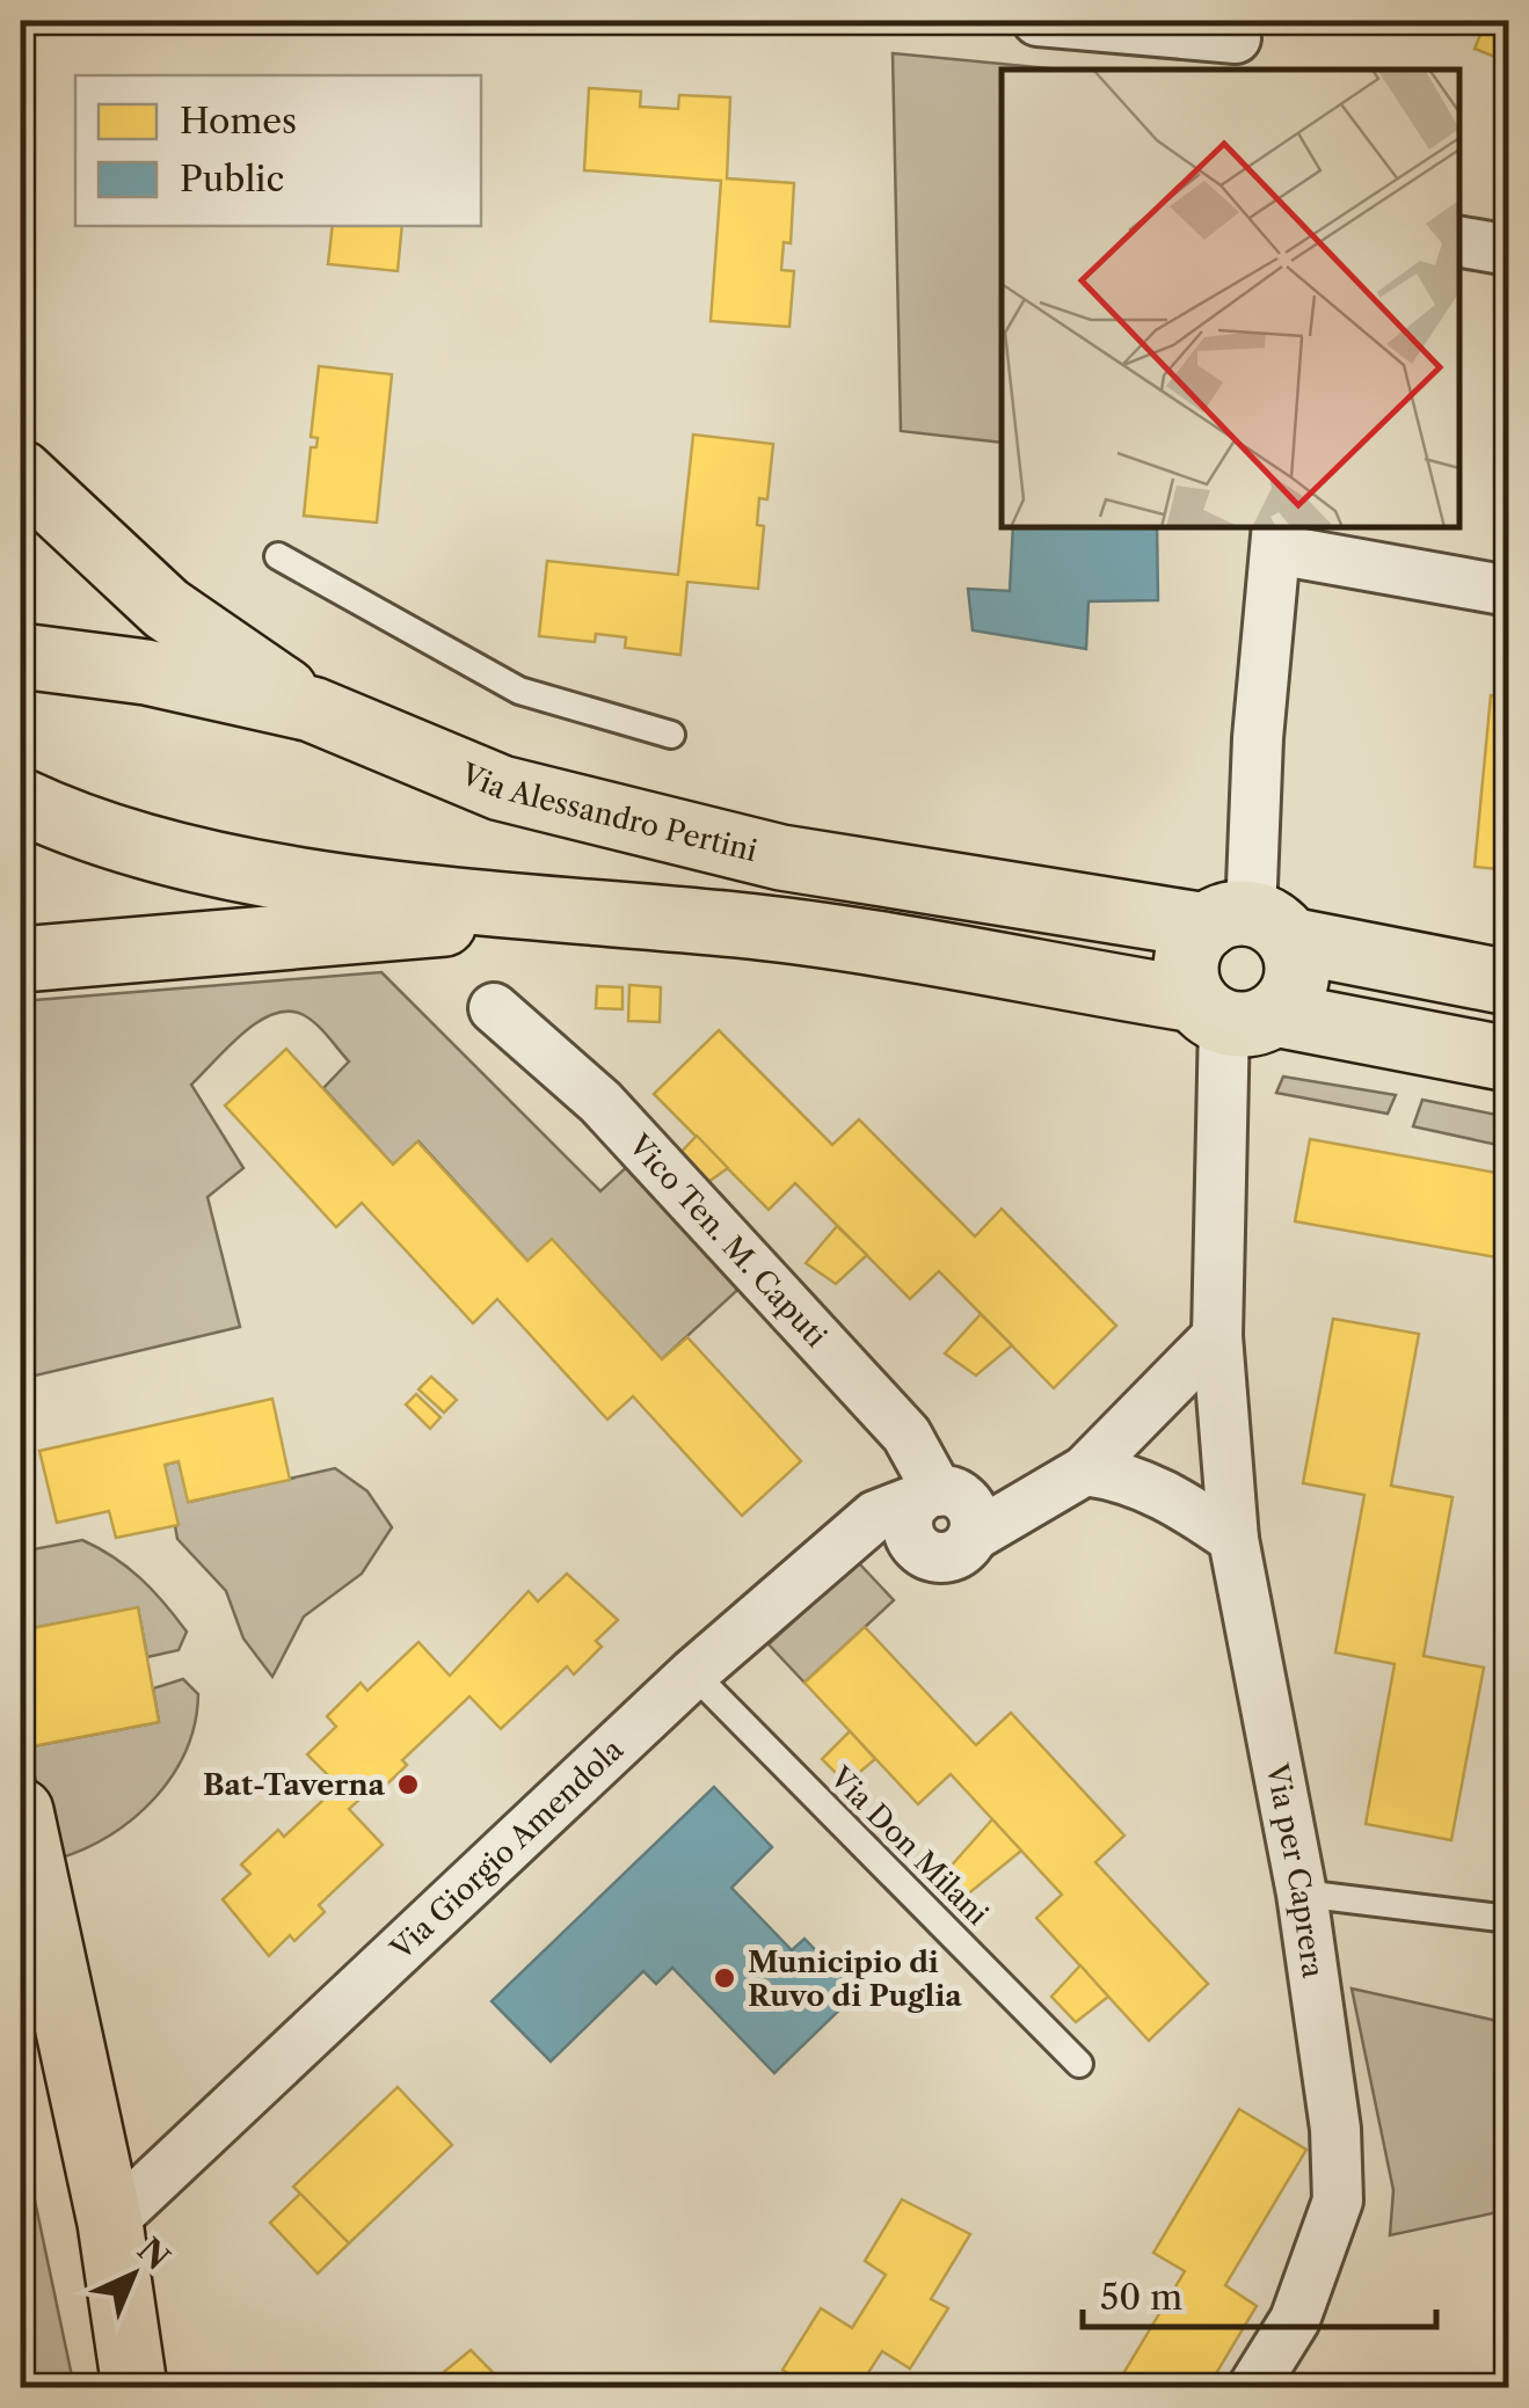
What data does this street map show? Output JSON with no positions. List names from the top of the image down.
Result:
{
  "streets": {
    "main road": ["Via Alessandro Pertini"],
    "street": ["Vico Ten. M. Caputi", "Via Giorgio Amendola", "Via per Caprera"],
    "lane": ["Via Don Milani"]
  },
  "crossings": [
    ["Vico Ten. M. Caputi", "Via Giorgio Amendola"],
    ["Via Don Milani", "Via Giorgio Amendola"]
  ],
  "places": ["Bat-Taverna", "Municipio di Ruvo di Puglia"],
  "legend": ["Homes", "Public"],
  "scale_bar": "50 m",
  "north": "top right"
}
